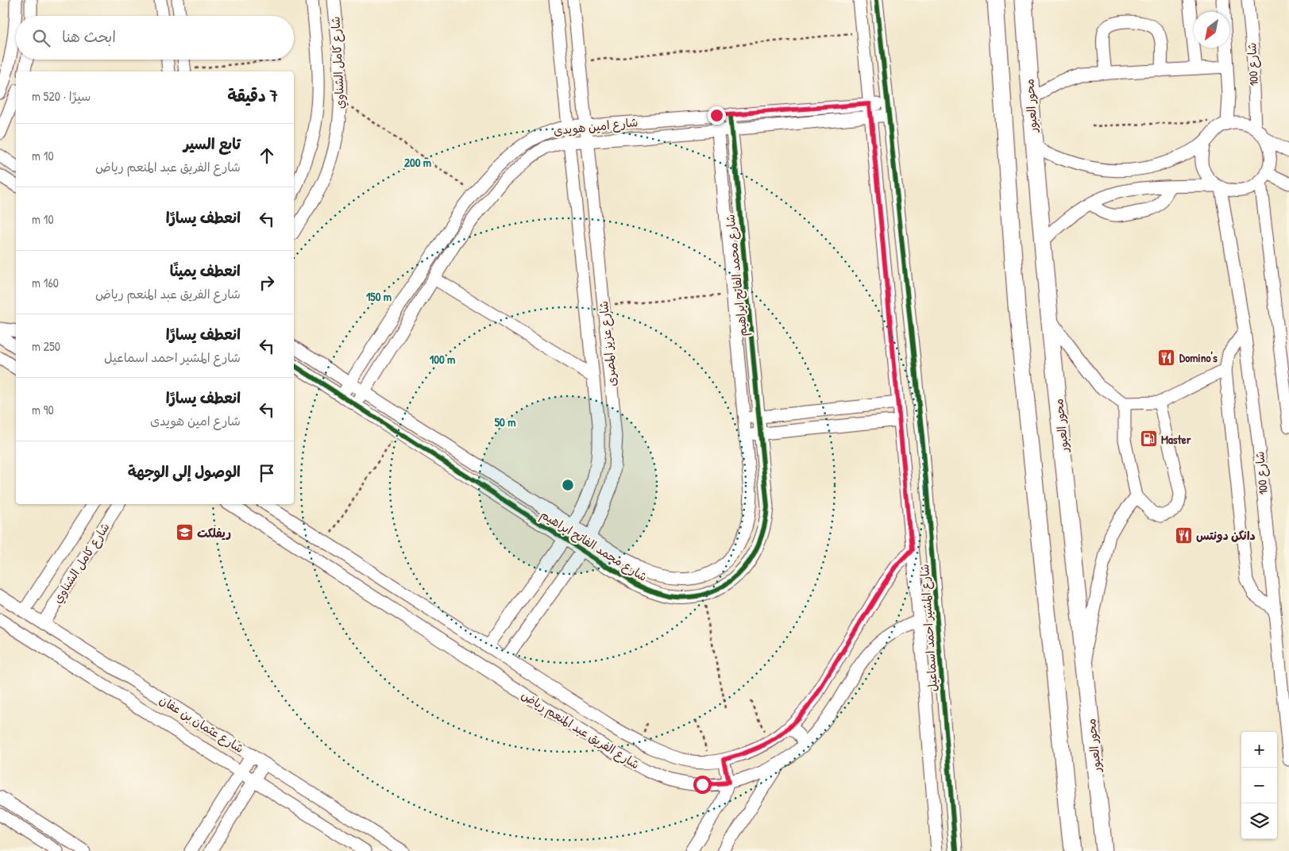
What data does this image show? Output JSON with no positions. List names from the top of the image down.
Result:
{
  "streets": {
    "highway": ["محور العبور"],
    "street": [
      "شارع كامل الشناوي",
      "شارع 100",
      "شارع امين هويدى",
      "شارع محمد الفاتح ابراهيم",
      "شارع عزيز المصرى",
      "شارع المشير احمد اسماعيل",
      "شارع عثمان بن عفان",
      "شارع الفريق عبد المنعم رياض"
    ]
  },
  "crossings": [
    ["شارع كامل الشناوي", "شارع عثمان بن عفان"],
    ["شارع امين هويدى", "شارع محمد الفاتح ابراهيم"],
    ["شارع امين هويدى", "شارع عزيز المصرى"],
    ["شارع امين هويدى", "شارع المشير احمد اسماعيل"],
    ["شارع محمد الفاتح ابراهيم", "شارع عزيز المصرى"],
    ["شارع عزيز المصرى", "شارع الفريق عبد المنعم رياض"],
    ["شارع المشير احمد اسماعيل", "شارع الفريق عبد المنعم رياض"]
  ],
  "places": {
    "restaurant": ["Domino's", "دانكن دونتس"],
    "fuel station": ["Master"],
    "school or university": ["ريفلكت"]
  },
  "north": "bottom left",
  "page": {
    "search": "ابحث هنا",
    "heading": ["7 دقيقة", "سيرًا · 520 m"],
    "list": [
      ["تابع السير", "شارع الفريق عبد المنعم رياض", "10 m"],
      ["انعطف يسارًا", "10 m"],
      ["انعطف يمينًا", "شارع الفريق عبد المنعم رياض", "160 m"],
      ["انعطف يسارًا", "شارع المشير احمد اسماعيل", "250 m"],
      ["انعطف يسارًا", "شارع امين هويدى", "90 m"],
      "الوصول إلى الوجهة"
    ],
    "map_buttons": ["+", "−"]
  },
  "rings": [
    "200 m",
    "150 m",
    "100 m",
    "50 m"
  ]
}
